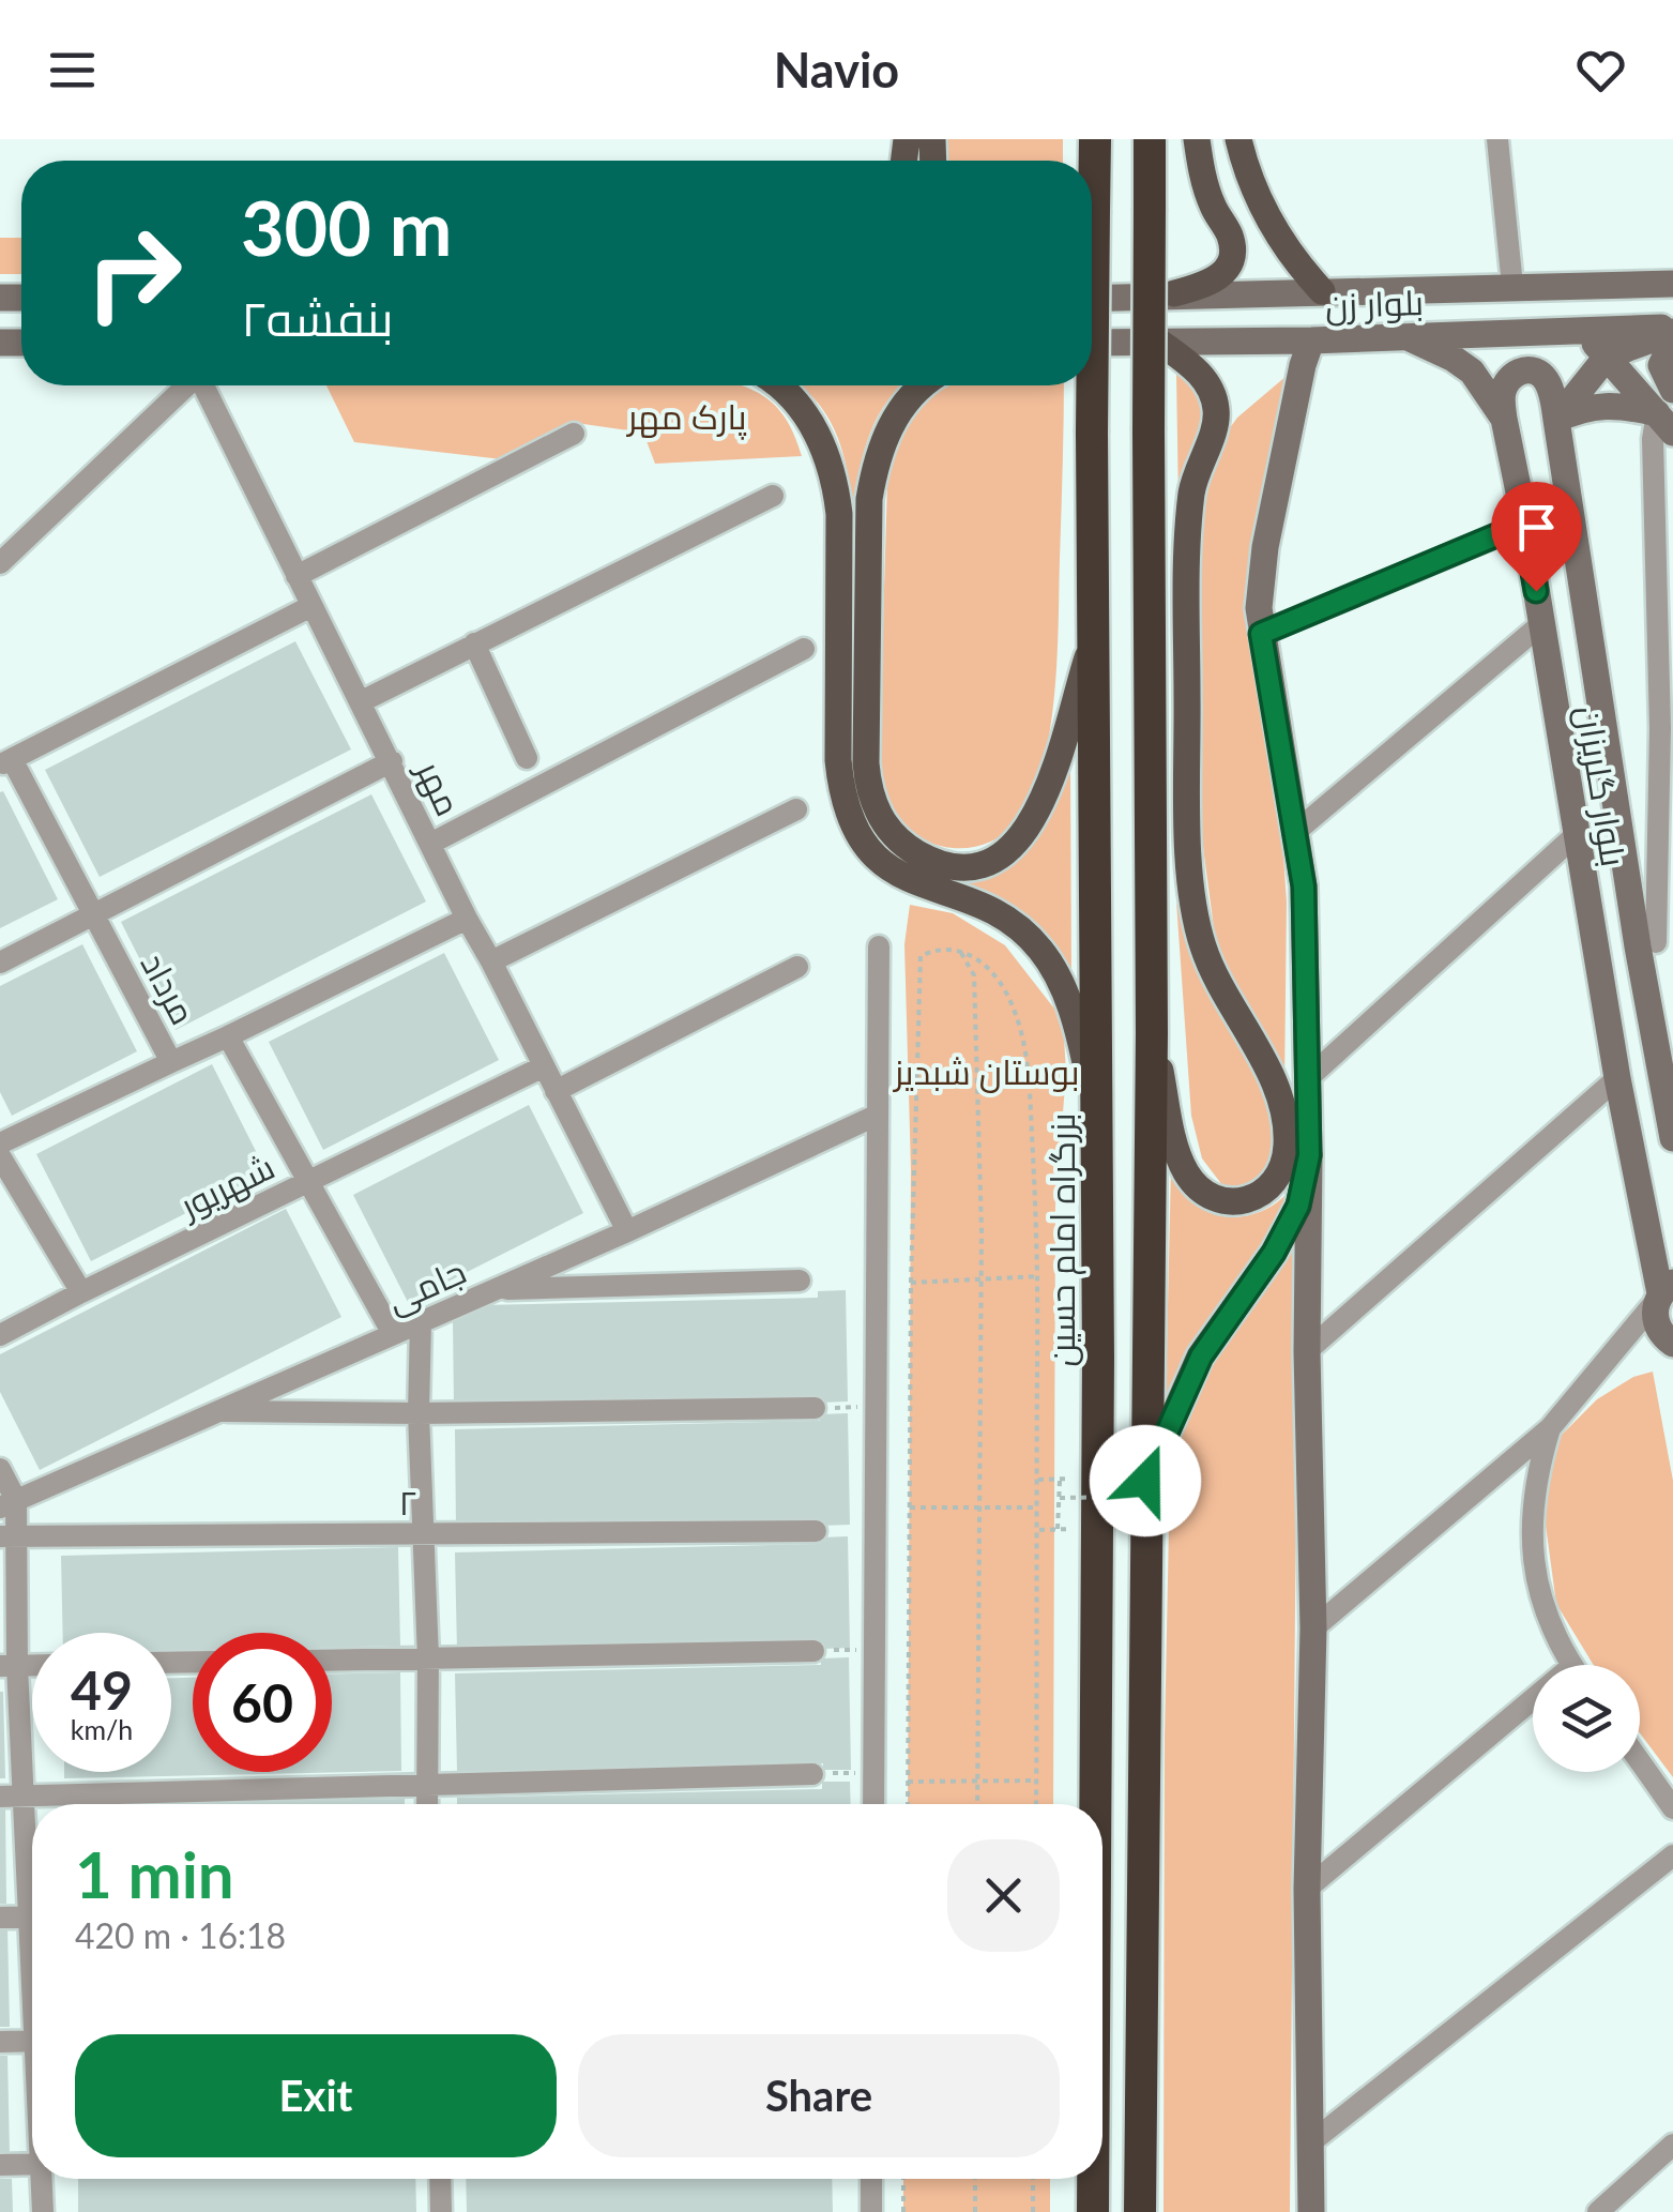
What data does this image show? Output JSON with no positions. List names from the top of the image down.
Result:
{
  "streets": {
    "highway": ["بزرگراه امام حسین"],
    "main road": ["بلوار زن", "بلوار گلریزان"],
    "street": [
      "مهر",
      "مرداد",
      "شهریور",
      "جامی",
      "۲"
    ]
  },
  "crossings": [
    ["بلوار زن", "بلوار گلریزان"],
    ["مهر", "شهریور"],
    ["مهر", "جامی"],
    ["مرداد", "شهریور"],
    ["مرداد", "جامی"]
  ],
  "parks": ["پارک مهر", "بوستان شبدیز"],
  "page": {
    "header": "Navio",
    "turn": ["300 m", "بنفشه۲"],
    "speed": "49 km/h",
    "limit": "60",
    "heading": ["1 min", "420 m · 16:18"],
    "buttons": ["Exit", "Share"]
  }
}
